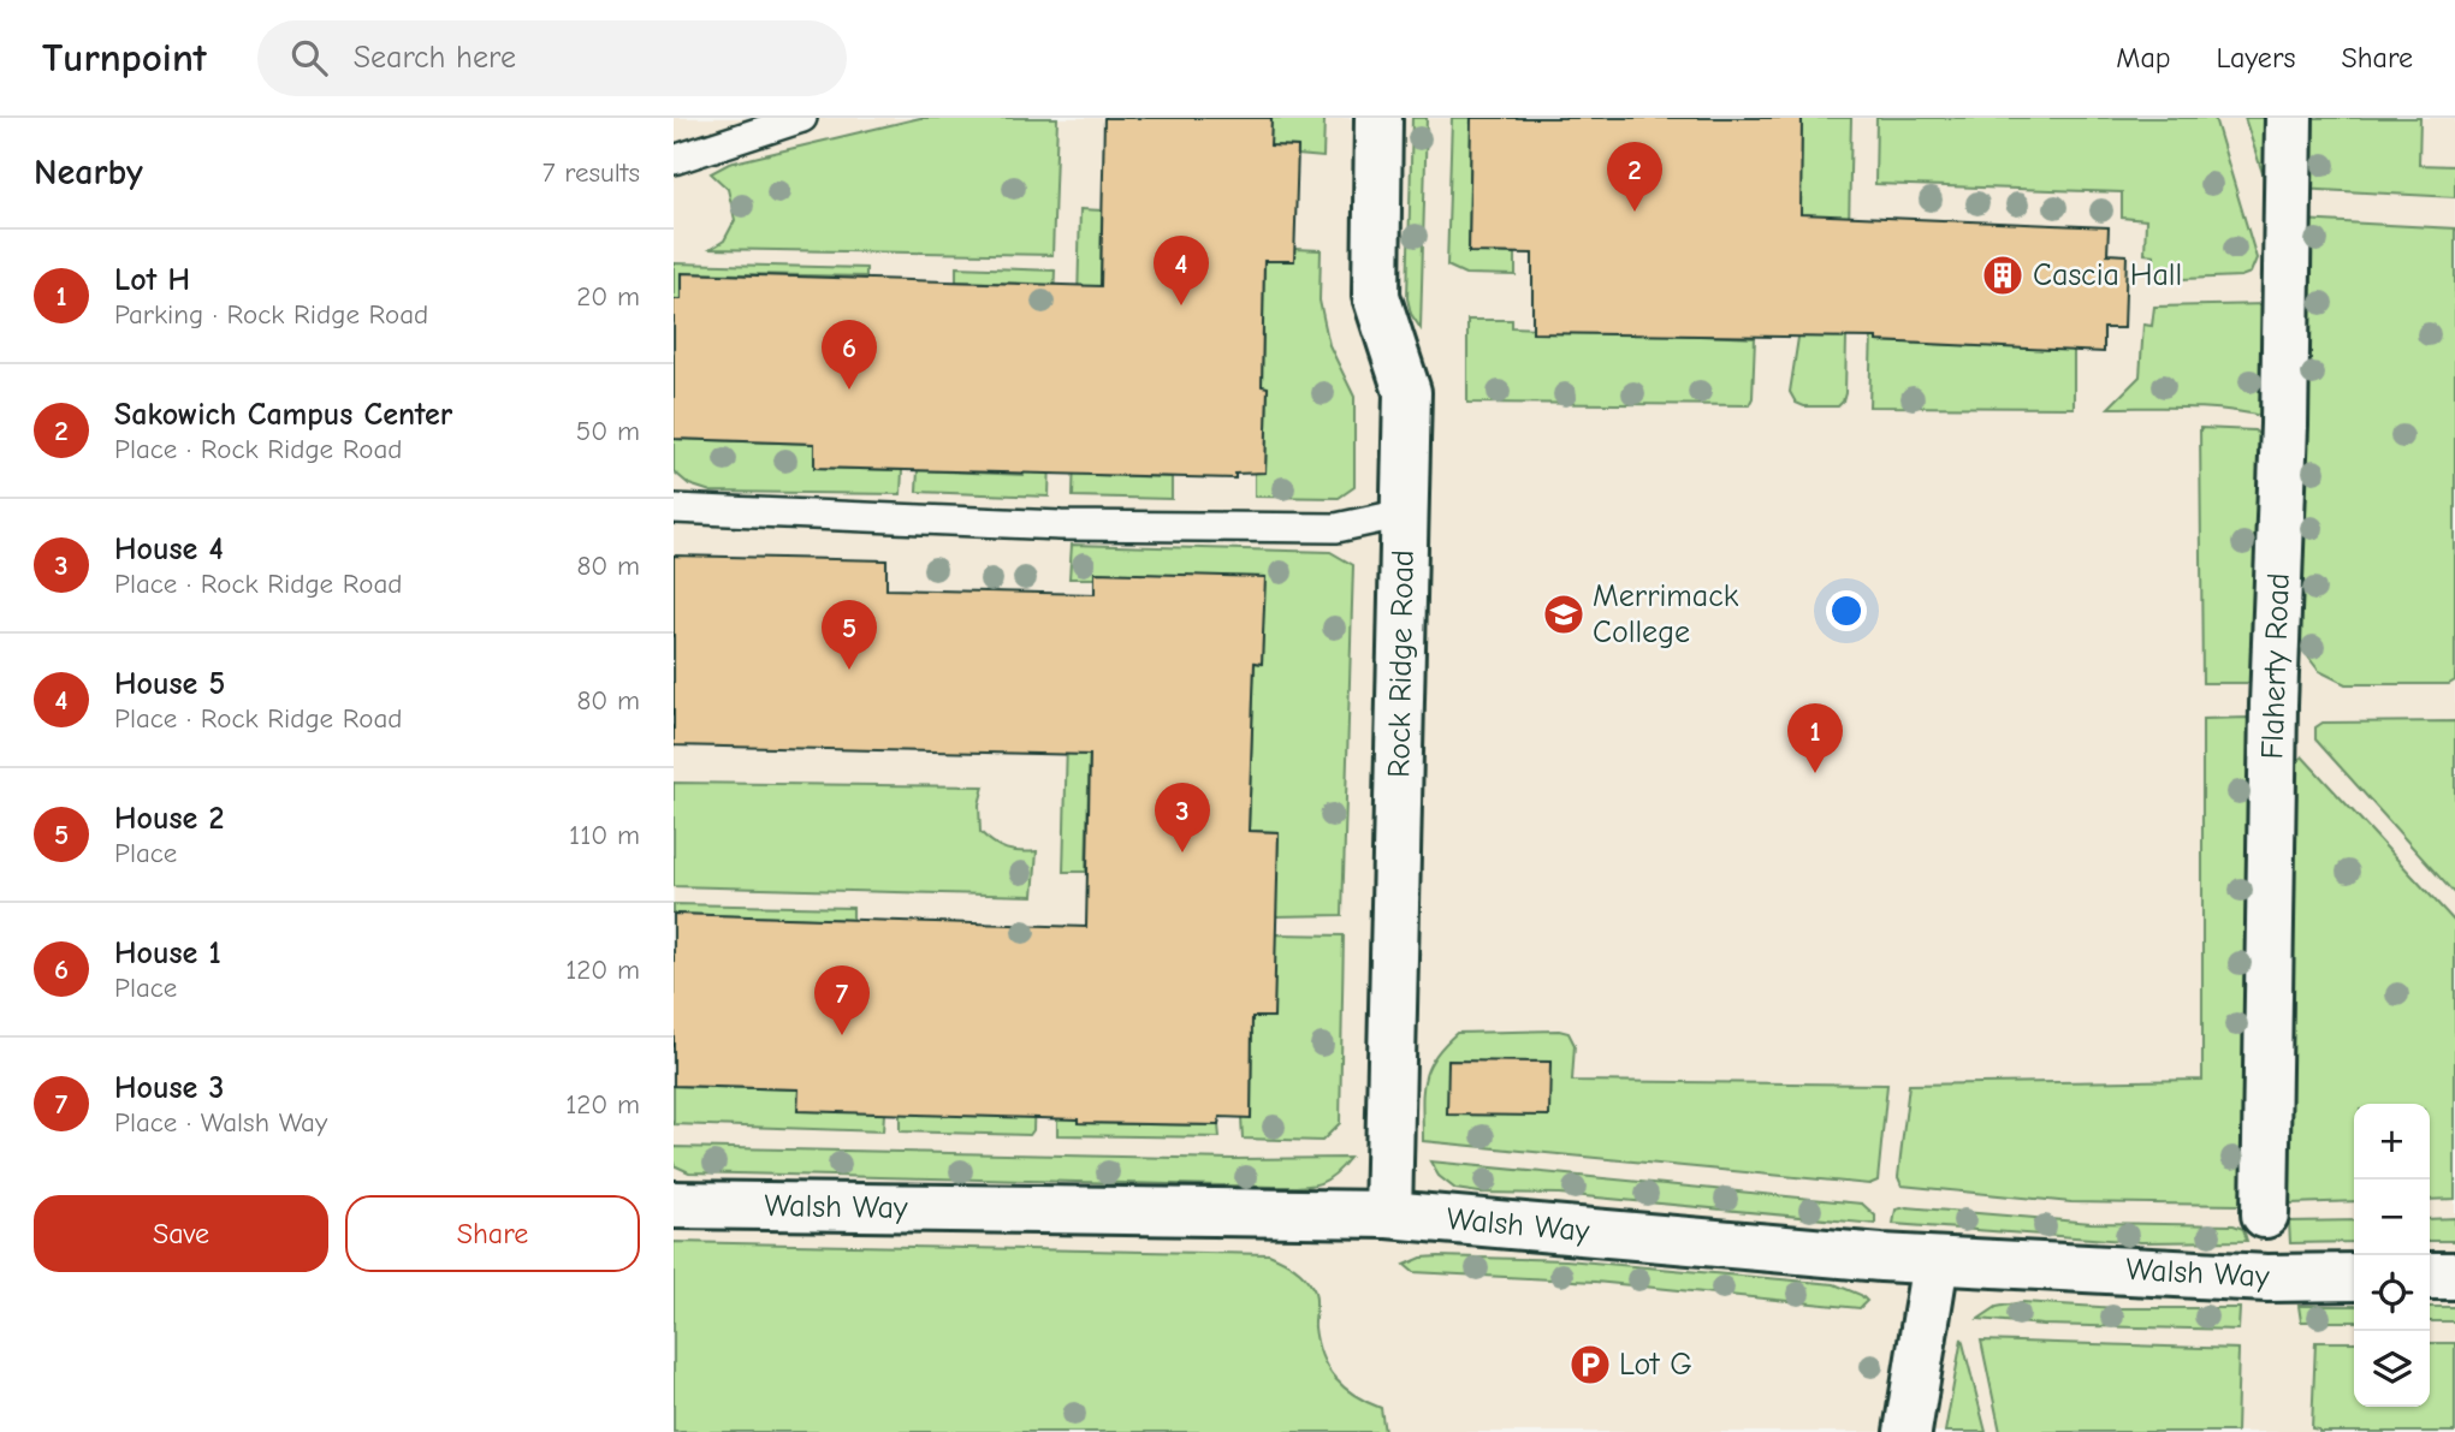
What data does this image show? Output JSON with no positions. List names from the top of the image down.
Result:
{
  "streets": {
    "street": ["Rock Ridge Road", "Flaherty Road", "Walsh Way"]
  },
  "crossings": [
    ["Rock Ridge Road", "Walsh Way"]
  ],
  "places": {
    "building": ["Cascia Hall"],
    "school or university": ["Merrimack College"],
    "parking": ["Lot G"]
  },
  "page": {
    "header": "Turnpoint",
    "search": "Search here",
    "nav": ["Map", "Layers", "Share"],
    "heading": ["Nearby", "7 results"],
    "pins": [
      "2",
      "4",
      "6",
      "5",
      "1",
      "3",
      "7"
    ],
    "list": [
      {
        "mark": "1",
        "name": "Lot H",
        "note": "Parking · Rock Ridge Road",
        "value": "20 m"
      },
      {
        "mark": "2",
        "name": "Sakowich Campus Center",
        "note": "Place · Rock Ridge Road",
        "value": "50 m"
      },
      {
        "mark": "3",
        "name": "House 4",
        "note": "Place · Rock Ridge Road",
        "value": "80 m"
      },
      {
        "mark": "4",
        "name": "House 5",
        "note": "Place · Rock Ridge Road",
        "value": "80 m"
      },
      {
        "mark": "5",
        "name": "House 2",
        "note": "Place",
        "value": "110 m"
      },
      {
        "mark": "6",
        "name": "House 1",
        "note": "Place",
        "value": "120 m"
      },
      {
        "mark": "7",
        "name": "House 3",
        "note": "Place · Walsh Way",
        "value": "120 m"
      }
    ],
    "map_buttons": ["+", "−"],
    "buttons": ["Save", "Share"]
  }
}
